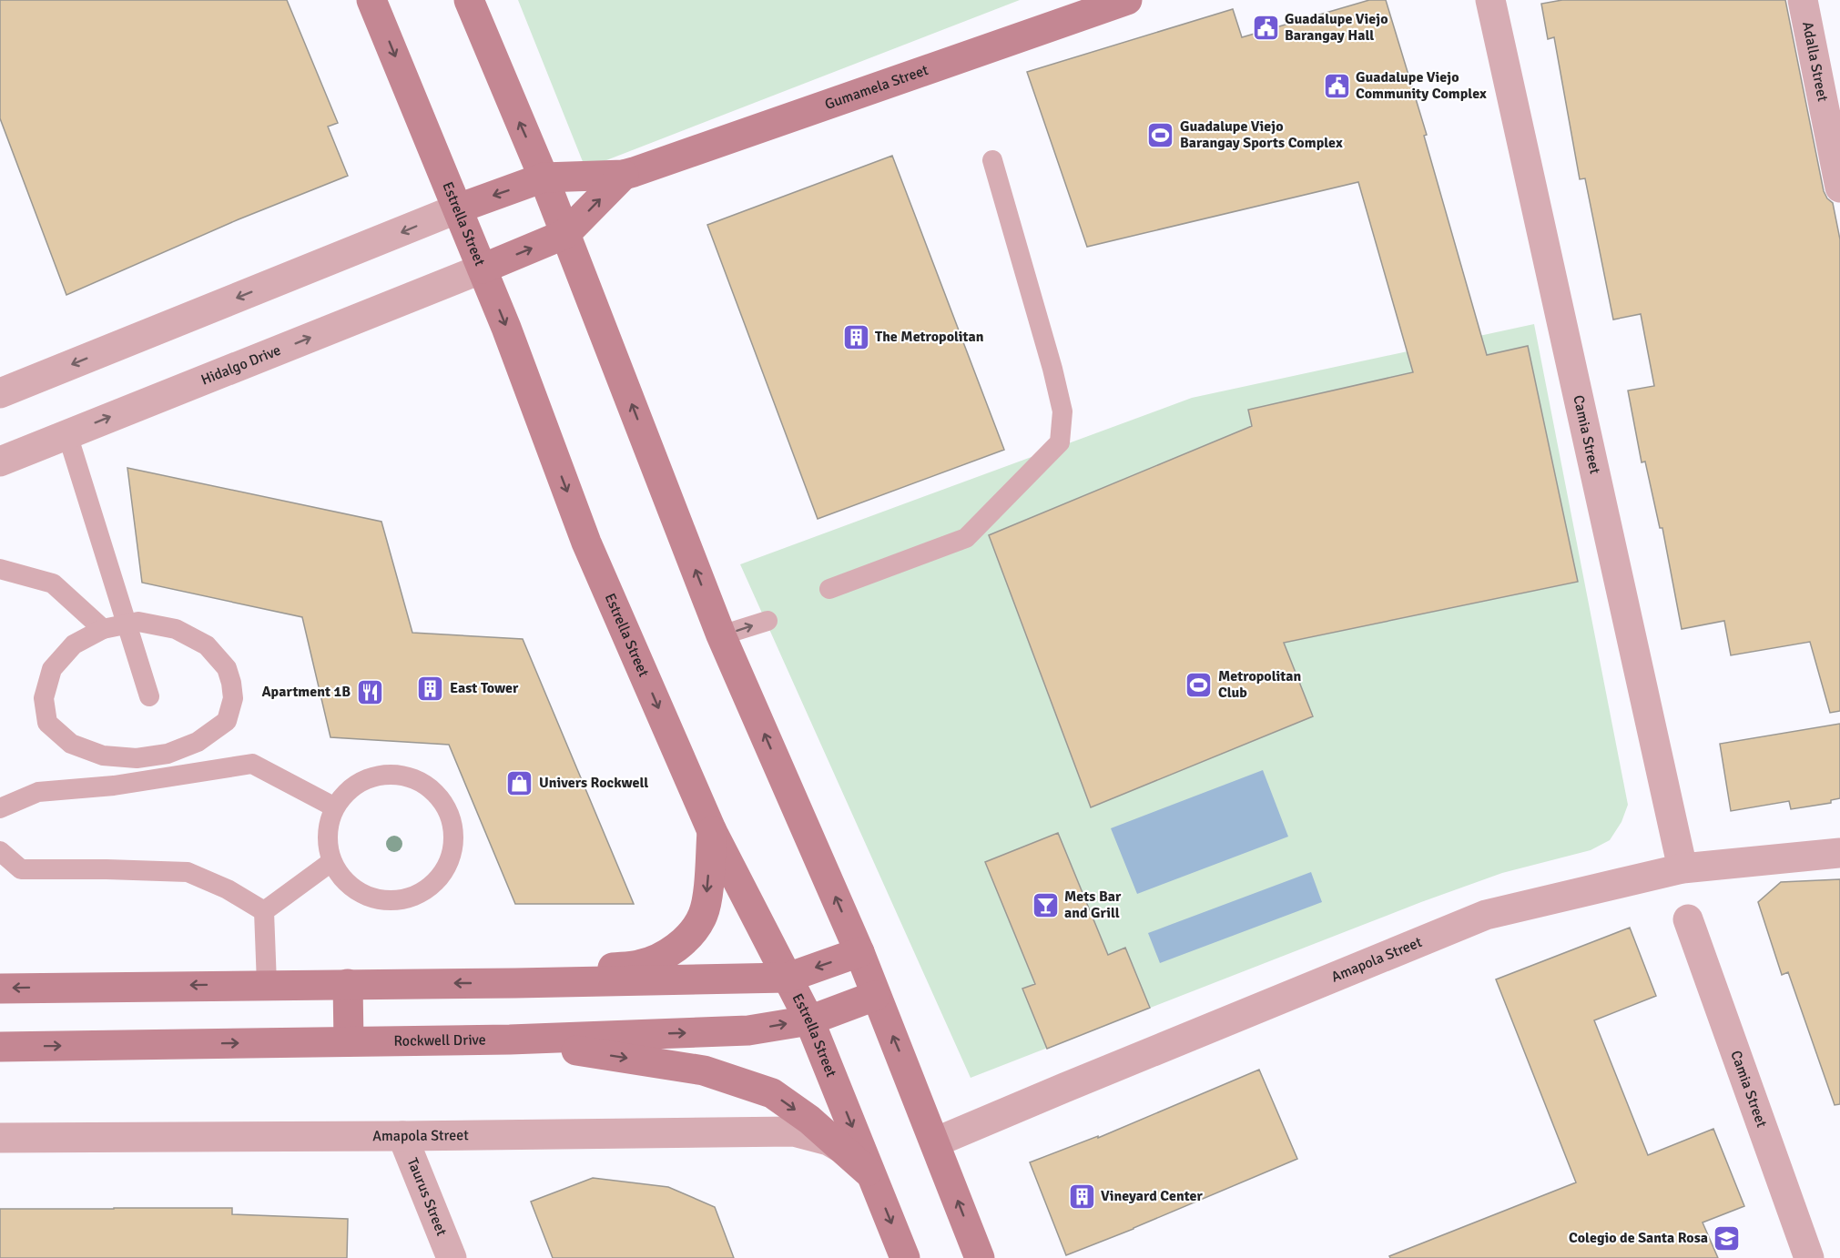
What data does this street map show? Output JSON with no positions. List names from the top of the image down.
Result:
{
  "streets": {
    "main road": ["Gumamela Street", "Estrella Street", "Rockwell Drive"],
    "street": [
      "Adalla Street",
      "Hidalgo Drive",
      "Camia Street",
      "Amapola Street",
      "Taurus Street"
    ]
  },
  "crossings": [
    ["Gumamela Street", "Estrella Street"],
    ["Gumamela Street", "Hidalgo Drive"],
    ["Estrella Street", "Hidalgo Drive"],
    ["Estrella Street", "Rockwell Drive"],
    ["Camia Street", "Amapola Street"],
    ["Amapola Street", "Taurus Street"]
  ],
  "places": {
    "public building": ["Guadalupe Viejo Barangay Hall", "Guadalupe Viejo Community Complex"],
    "sports": ["Guadalupe Viejo Barangay Sports Complex", "Metropolitan Club"],
    "building": ["The Metropolitan", "East Tower", "Vineyard Center"],
    "restaurant": ["Apartment 1B"],
    "shop": ["Univers Rockwell"],
    "bar": ["Mets Bar and Grill"],
    "school or university": ["Colegio de Santa Rosa"]
  }
}
